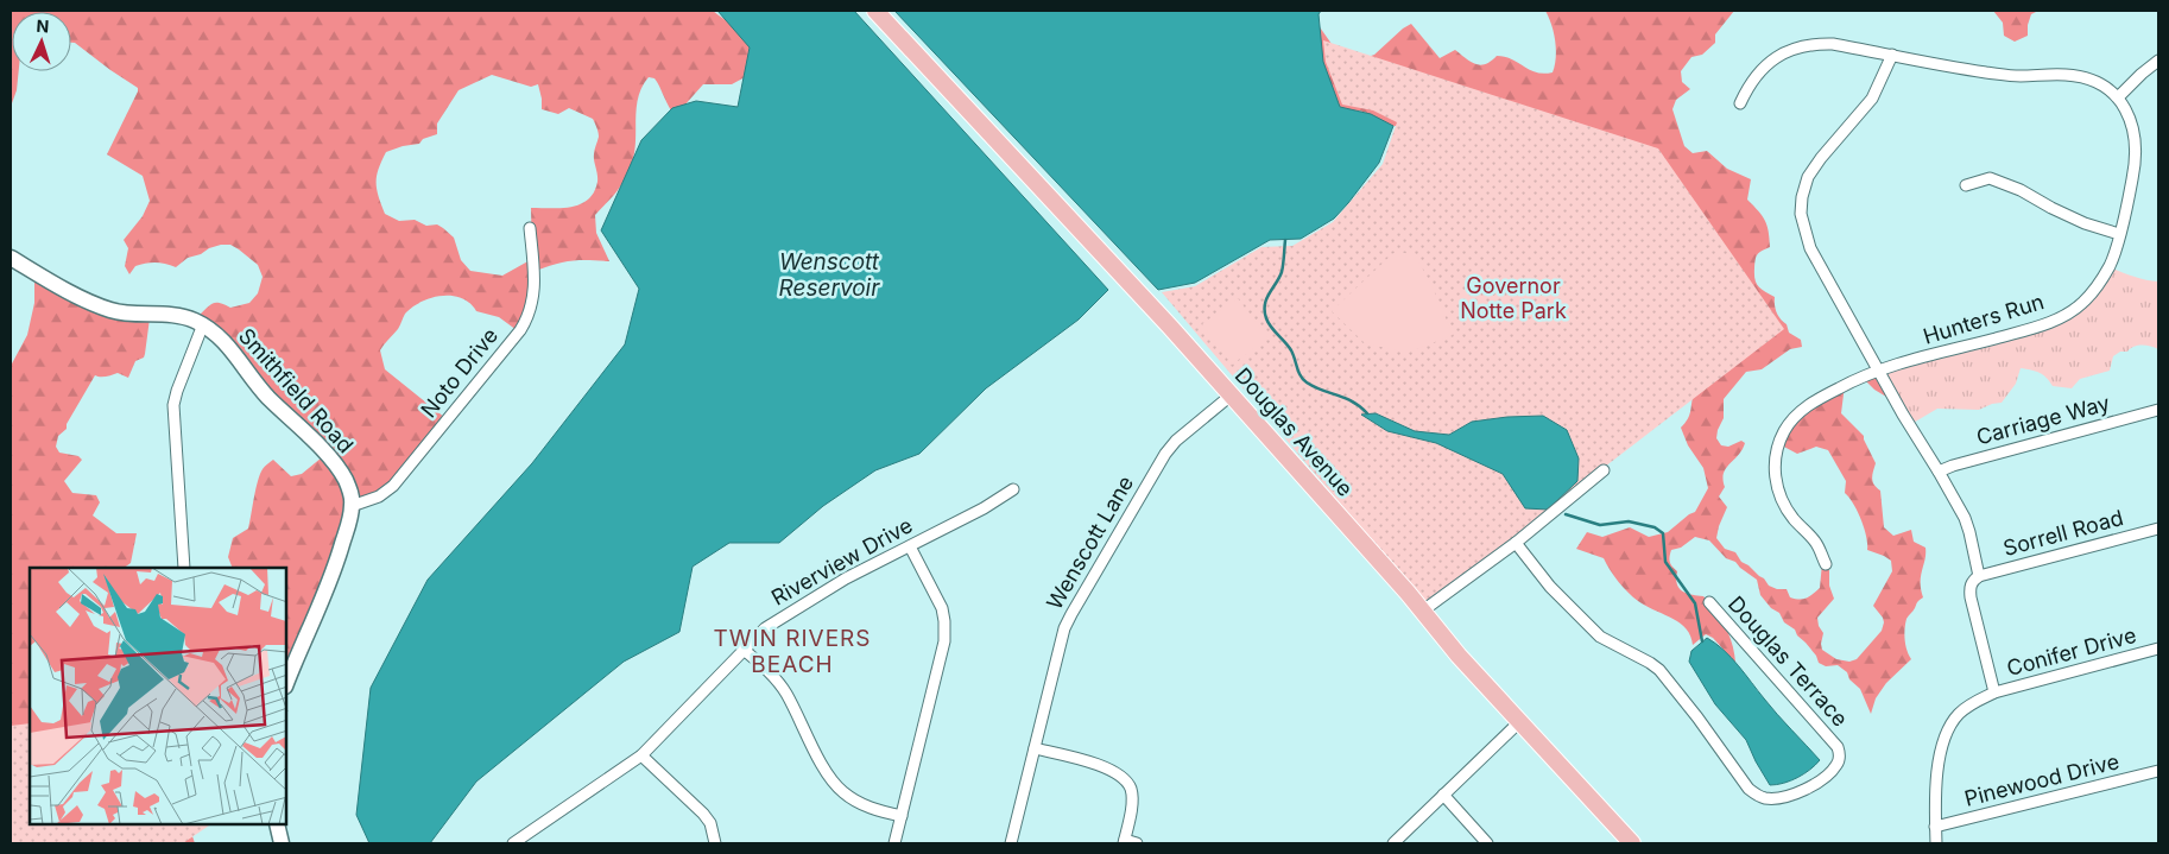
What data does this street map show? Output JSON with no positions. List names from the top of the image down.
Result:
{
  "streets": {
    "main road": ["Douglas Avenue"],
    "street": [
      "Hunters Run",
      "Noto Drive",
      "Smithfield Road",
      "Carriage Way",
      "Sorrell Road",
      "Wenscott Lane",
      "Riverview Drive",
      "Conifer Drive",
      "Douglas Terrace",
      "Pinewood Drive"
    ]
  },
  "crossings": [
    ["Noto Drive", "Smithfield Road"],
    ["Douglas Avenue", "Wenscott Lane"],
    ["Conifer Drive", "Pinewood Drive"]
  ],
  "districts": ["TWIN RIVERS BEACH"],
  "water": ["Wenscott Reservoir"],
  "parks": ["Governor Notte Park"],
  "north": "top"
}
